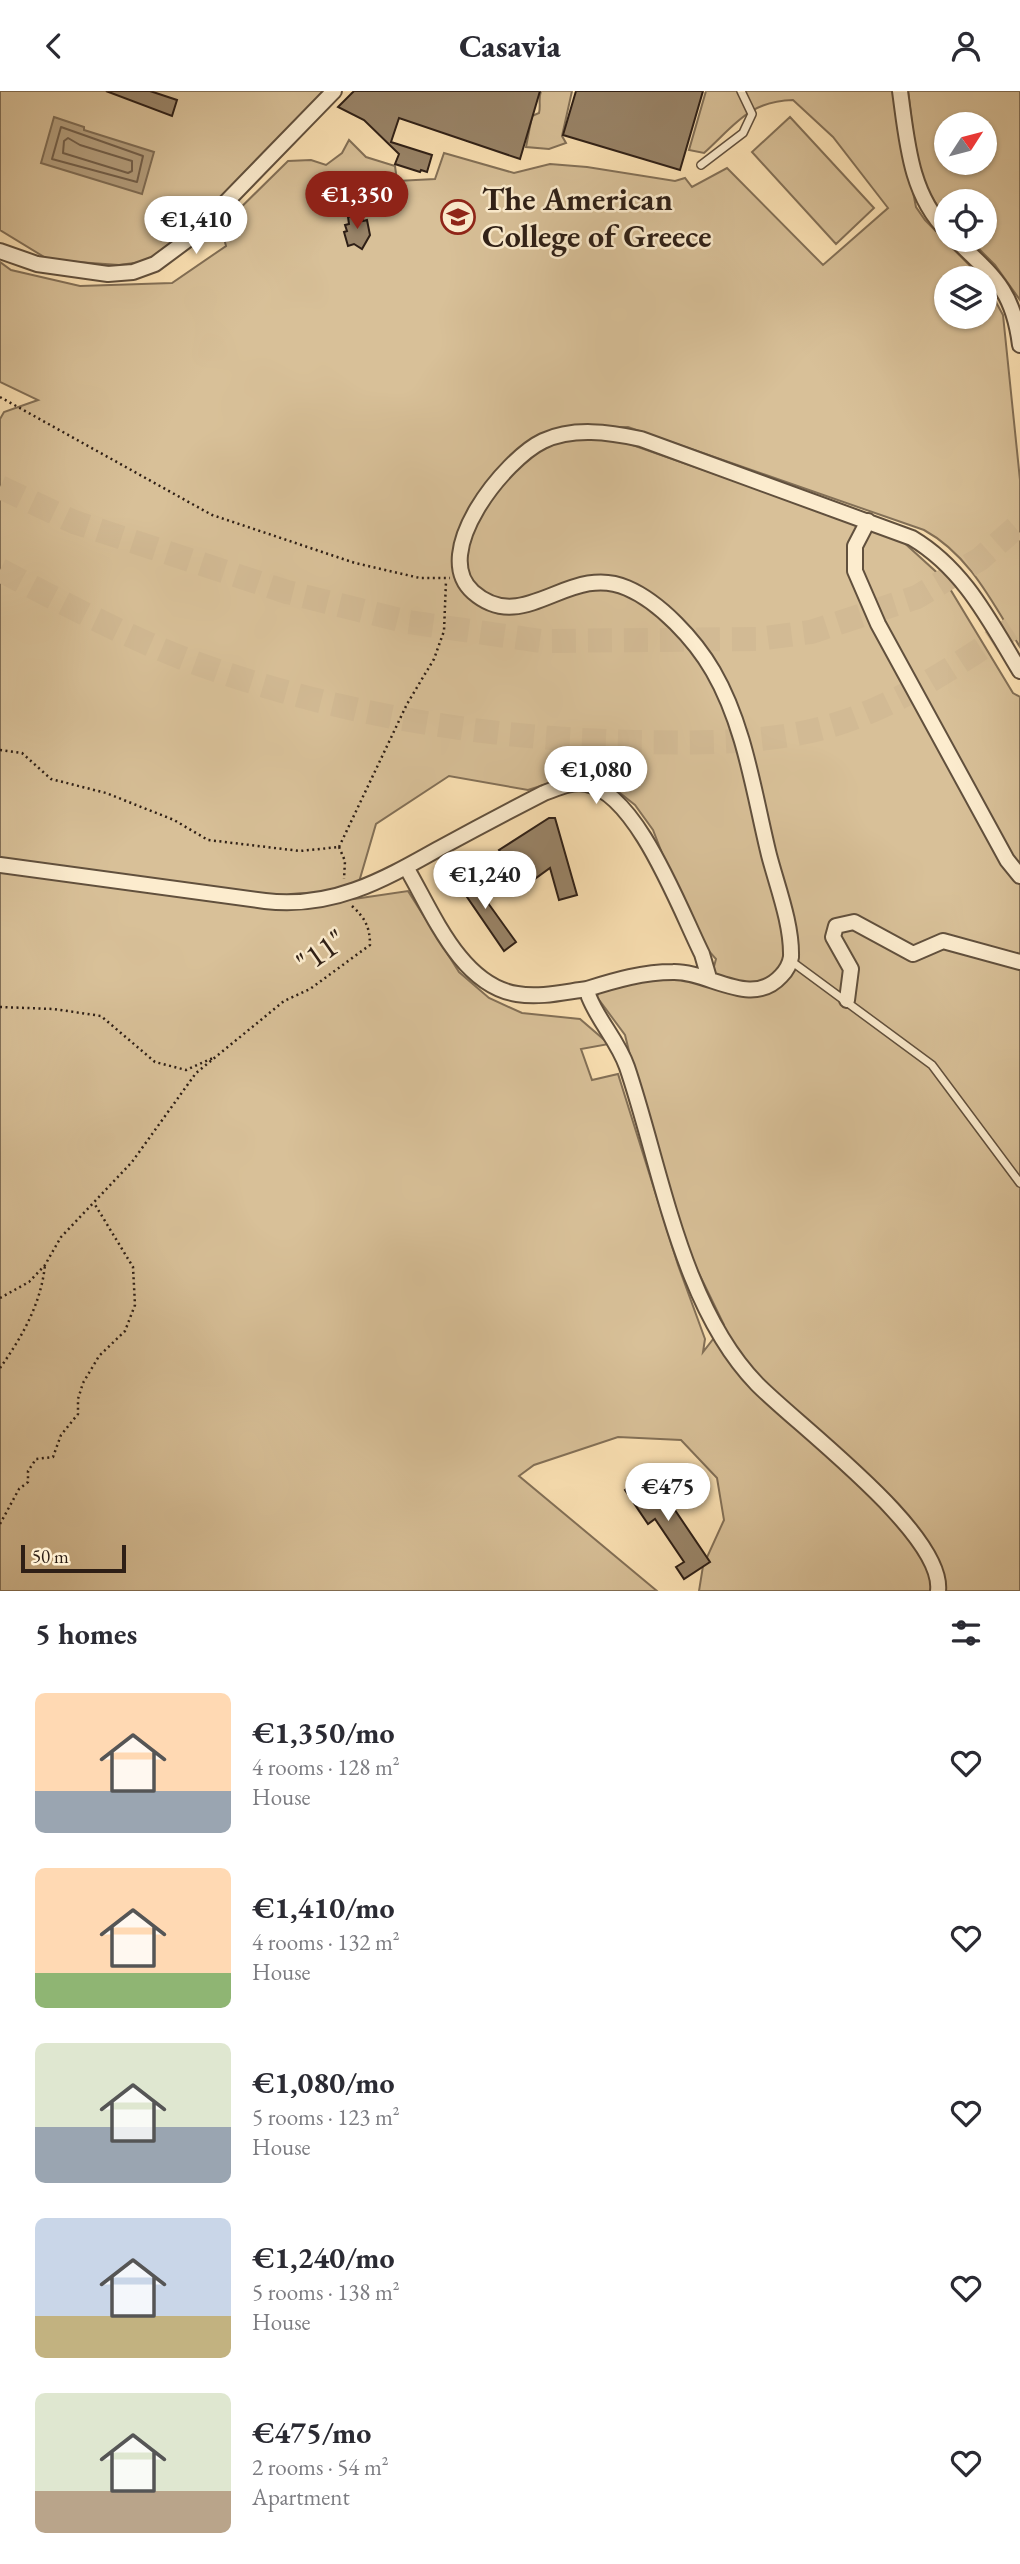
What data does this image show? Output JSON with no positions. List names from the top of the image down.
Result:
{
  "streets": {
    "path": ["\"11\""]
  },
  "places": {
    "school or university": ["The American College of Greece"]
  },
  "scale_bar": "50 m",
  "north": "top right",
  "page": {
    "header": "Casavia",
    "price": [
      "€1,350",
      "€1,410",
      "€1,080",
      "€1,240",
      "€475"
    ],
    "scale": "50 m",
    "heading": "5 homes",
    "list": [
      {
        "name": "€1,350/mo",
        "note": "4 rooms · 128 m² · House"
      },
      {
        "name": "€1,410/mo",
        "note": "4 rooms · 132 m² · House"
      },
      {
        "name": "€1,080/mo",
        "note": "5 rooms · 123 m² · House"
      },
      {
        "name": "€1,240/mo",
        "note": "5 rooms · 138 m² · House"
      },
      {
        "name": "€475/mo",
        "note": "2 rooms · 54 m² · Apartment"
      }
    ]
  }
}
